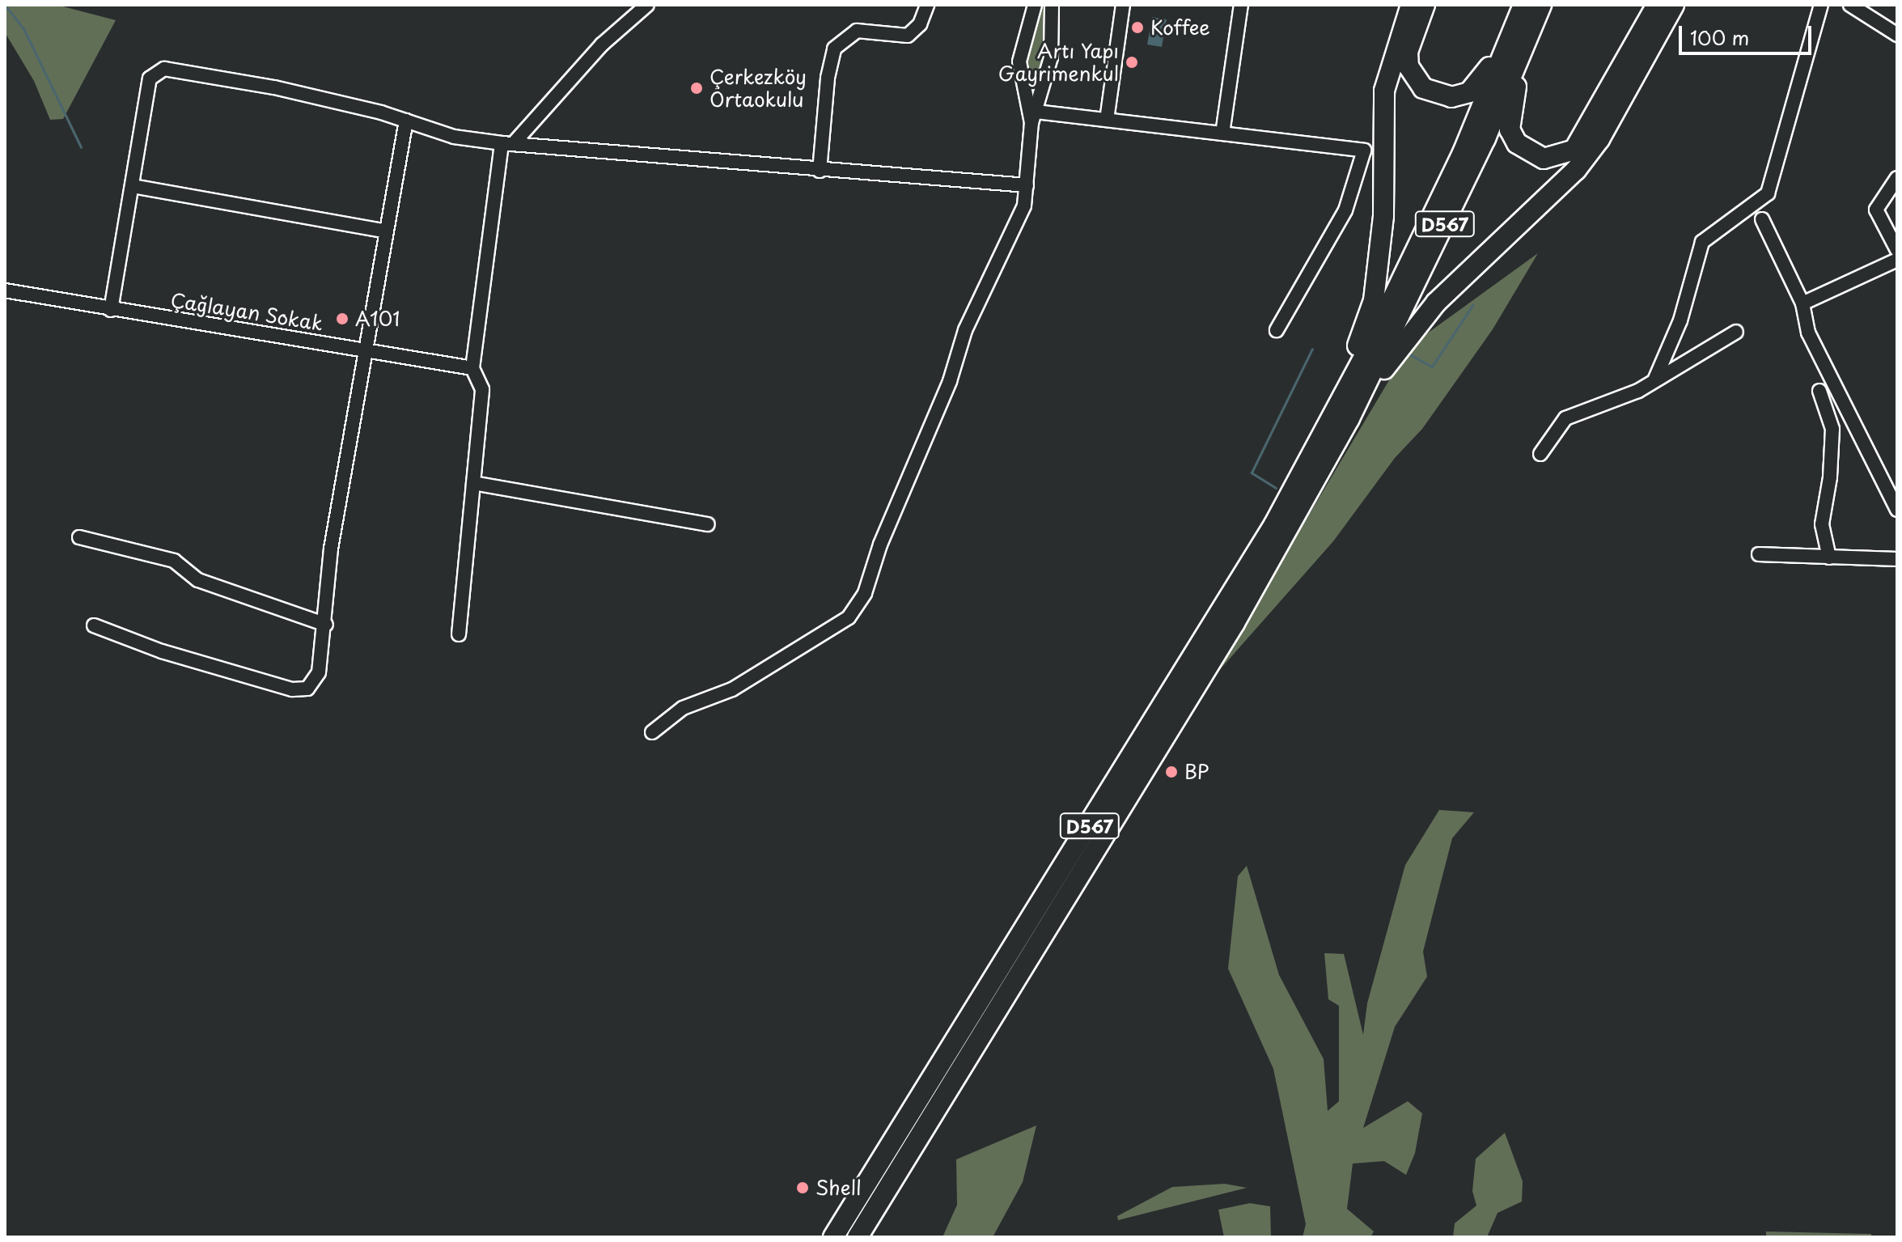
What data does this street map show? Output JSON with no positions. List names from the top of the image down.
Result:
{
  "streets": {
    "highway": ["D567"],
    "street": ["Çağlayan Sokak"]
  },
  "places": [
    "Koffee",
    "Artı Yapı Gayrimenkul",
    "Çerkezköy Ortaokulu",
    "A101",
    "BP",
    "Shell"
  ],
  "scale_bar": "100 m"
}
